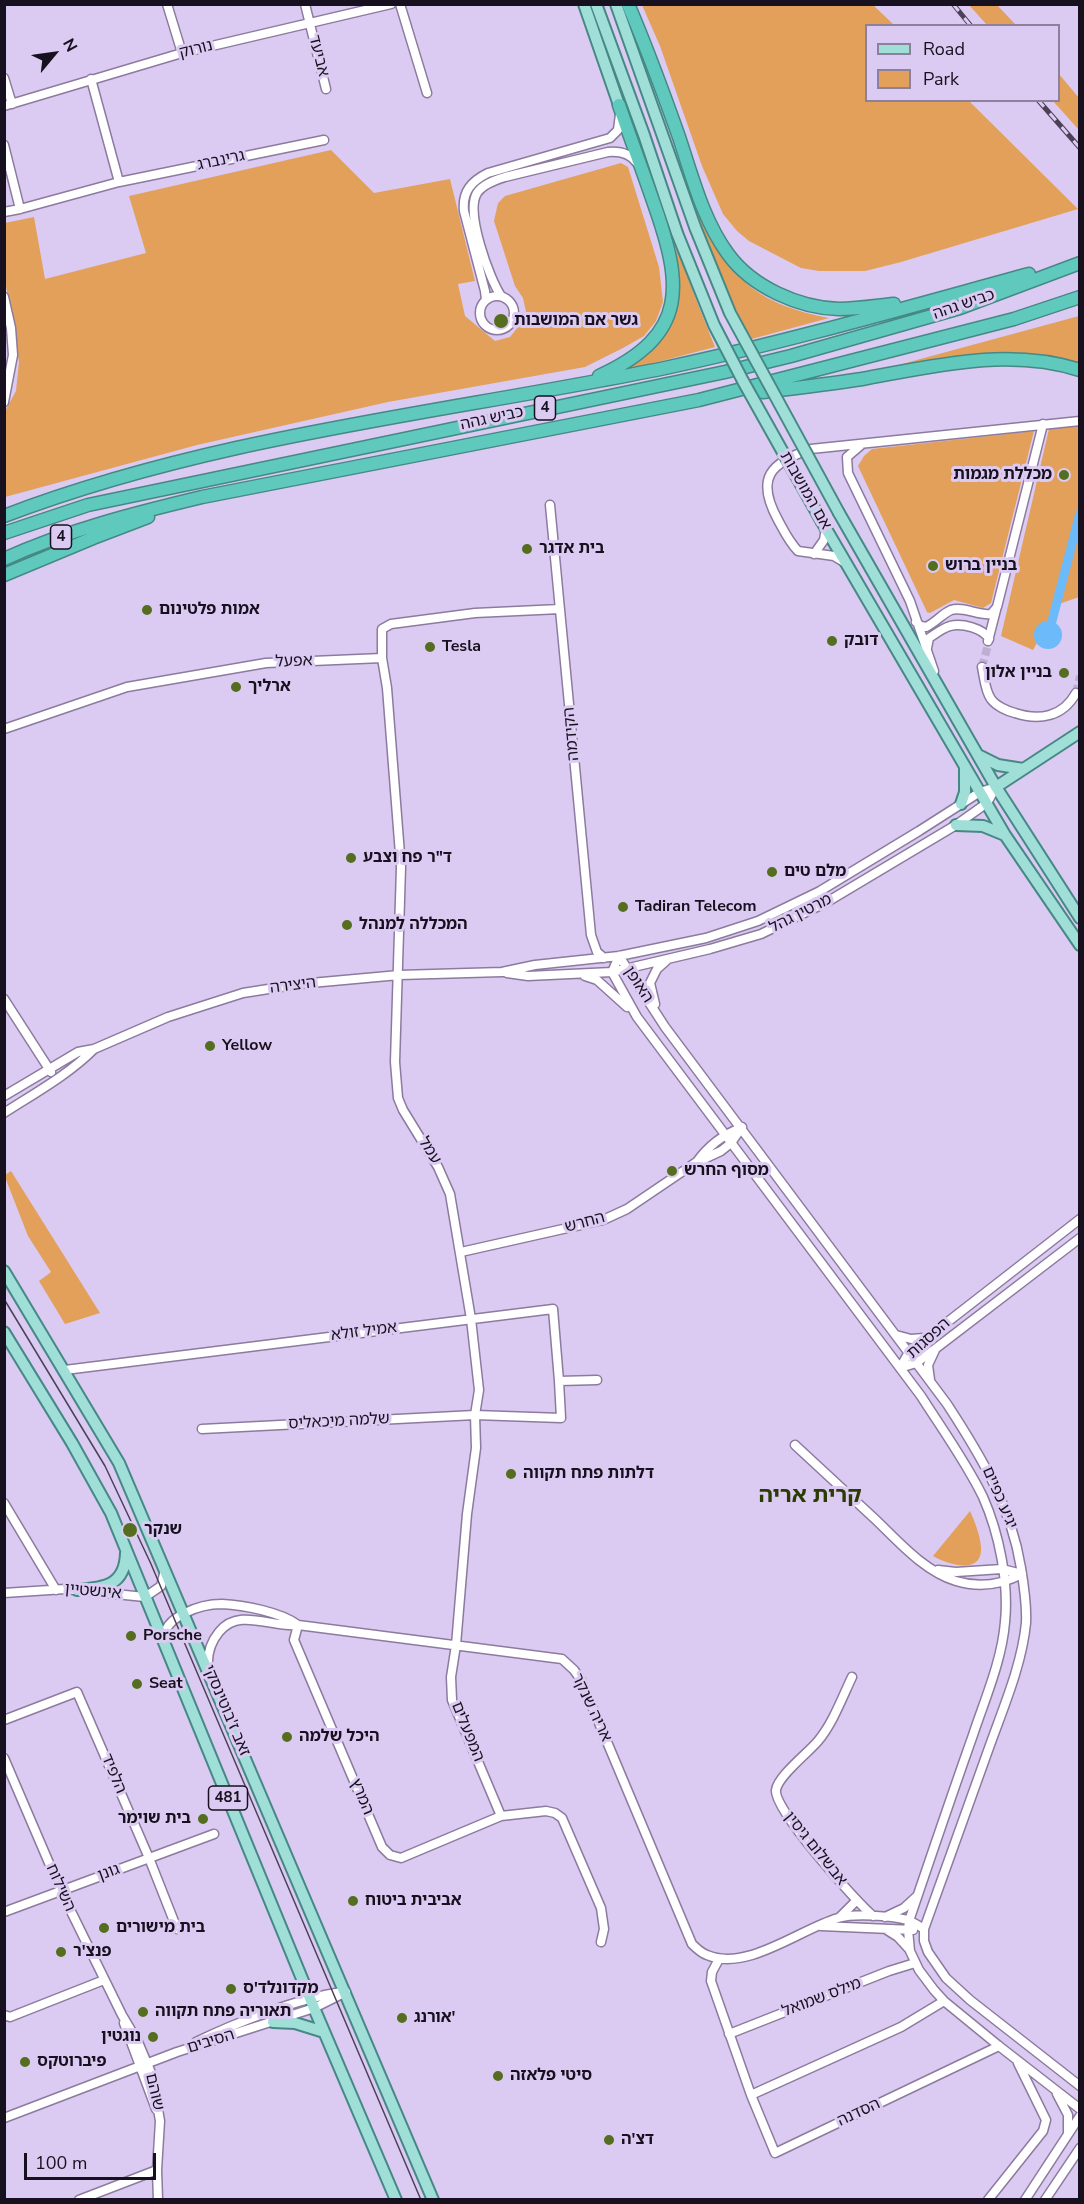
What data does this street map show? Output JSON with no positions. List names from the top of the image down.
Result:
{
  "streets": {
    "highway": ["כביש גהה", "4"],
    "main road": [
      "אם המושבות",
      "מרטין גהל",
      "זאב ז'בוטינסקי",
      "481"
    ],
    "street": [
      "נורוק",
      "אביעד",
      "גרינברג",
      "אפעל",
      "הקידמה",
      "האופן",
      "היצירה",
      "עמל",
      "החרש",
      "אמיל זולא",
      "הפסגות",
      "שלמה מיכאליס",
      "יגיע כפיים",
      "אינשטיין",
      "אריה שנקר",
      "המפעלים",
      "הלפיד",
      "המרץ",
      "אבשלום גיסין",
      "גונן",
      "השילוח",
      "מילס שמואל",
      "הסיבים",
      "שוהם",
      "הסדנה"
    ]
  },
  "crossings": [
    ["נורוק", "אביעד"],
    ["אם המושבות", "מרטין גהל"],
    ["אפעל", "עמל"],
    ["הקידמה", "היצירה"],
    ["מרטין גהל", "האופן"],
    ["מרטין גהל", "היצירה"],
    ["האופן", "היצירה"],
    ["האופן", "החרש"],
    ["האופן", "יגיע כפיים"],
    ["היצירה", "עמל"],
    ["עמל", "החרש"],
    ["עמל", "אמיל זולא"],
    ["עמל", "שלמה מיכאליס"],
    ["עמל", "אריה שנקר"],
    ["עמל", "המפעלים"],
    ["החרש", "יגיע כפיים"],
    ["אמיל זולא", "שלמה מיכאליס"],
    ["אמיל זולא", "זאב ז'בוטינסקי"],
    ["הפסגות", "יגיע כפיים"],
    ["אינשטיין", "זאב ז'בוטינסקי"],
    ["אריה שנקר", "זאב ז'בוטינסקי"],
    ["אריה שנקר", "המפעלים"],
    ["אריה שנקר", "המרץ"],
    ["זאב ז'בוטינסקי", "הסיבים"],
    ["המפעלים", "המרץ"],
    ["הלפיד", "גונן"],
    ["גונן", "השילוח"],
    ["השילוח", "הסיבים"],
    ["השילוח", "שוהם"],
    ["מילס שמואל", "הסדנה"],
    ["הסיבים", "שוהם"]
  ],
  "districts": ["קרית אריה"],
  "places": [
    "גשר אם המושבות",
    "מכללת מגמות",
    "בית אדגר",
    "בניין ברוש",
    "אמות פלטינום",
    "דובק",
    "Tesla",
    "בניין אלון",
    "ארליך",
    "ד\"ר פח וצבע",
    "מלם טים",
    "Tadiran Telecom",
    "המכללה למנהל",
    "Yellow",
    "מסוף החרש",
    "דלתות פתח תקווה",
    "שנקר",
    "Porsche",
    "Seat",
    "היכל שלמה",
    "בית שוימר",
    "אביבית ביטוח",
    "בית מישורים",
    "פנצ'ר",
    "מקדונלד'ס",
    "תאוריה פתח תקווה",
    "אורנג'",
    "נוגטין",
    "פיברוטקס",
    "סיטי פלאזה",
    "דצ'ה"
  ],
  "legend": ["Road", "Park"],
  "scale_bar": "100 m",
  "north": "top right"
}
